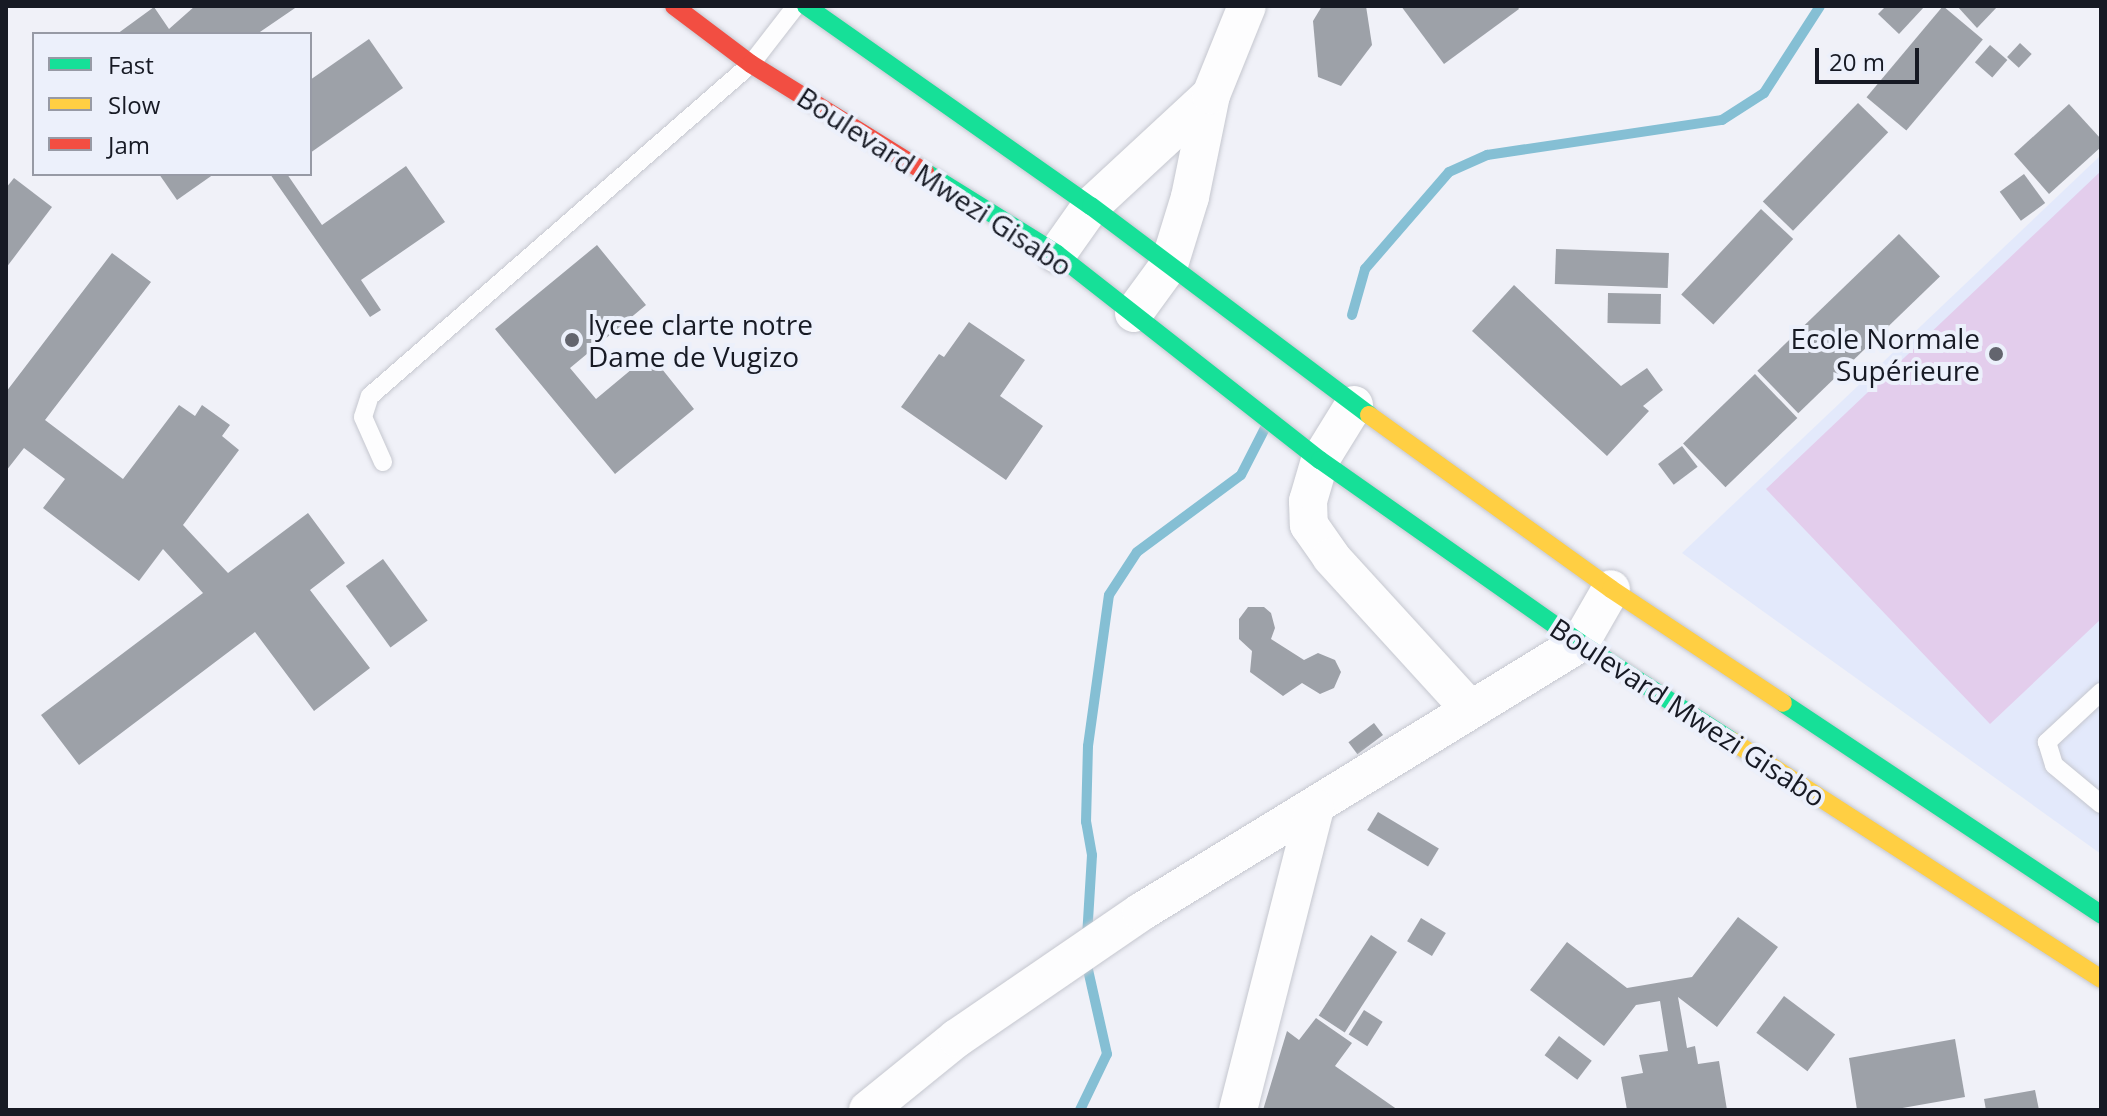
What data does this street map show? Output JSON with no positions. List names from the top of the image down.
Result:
{
  "streets": {
    "main road": ["Boulevard Mwezi Gisabo"]
  },
  "places": ["lycee clarte notre Dame de Vugizo", "Ecole Normale Supérieure"],
  "legend": ["Fast", "Slow", "Jam"],
  "scale_bar": "20 m"
}
